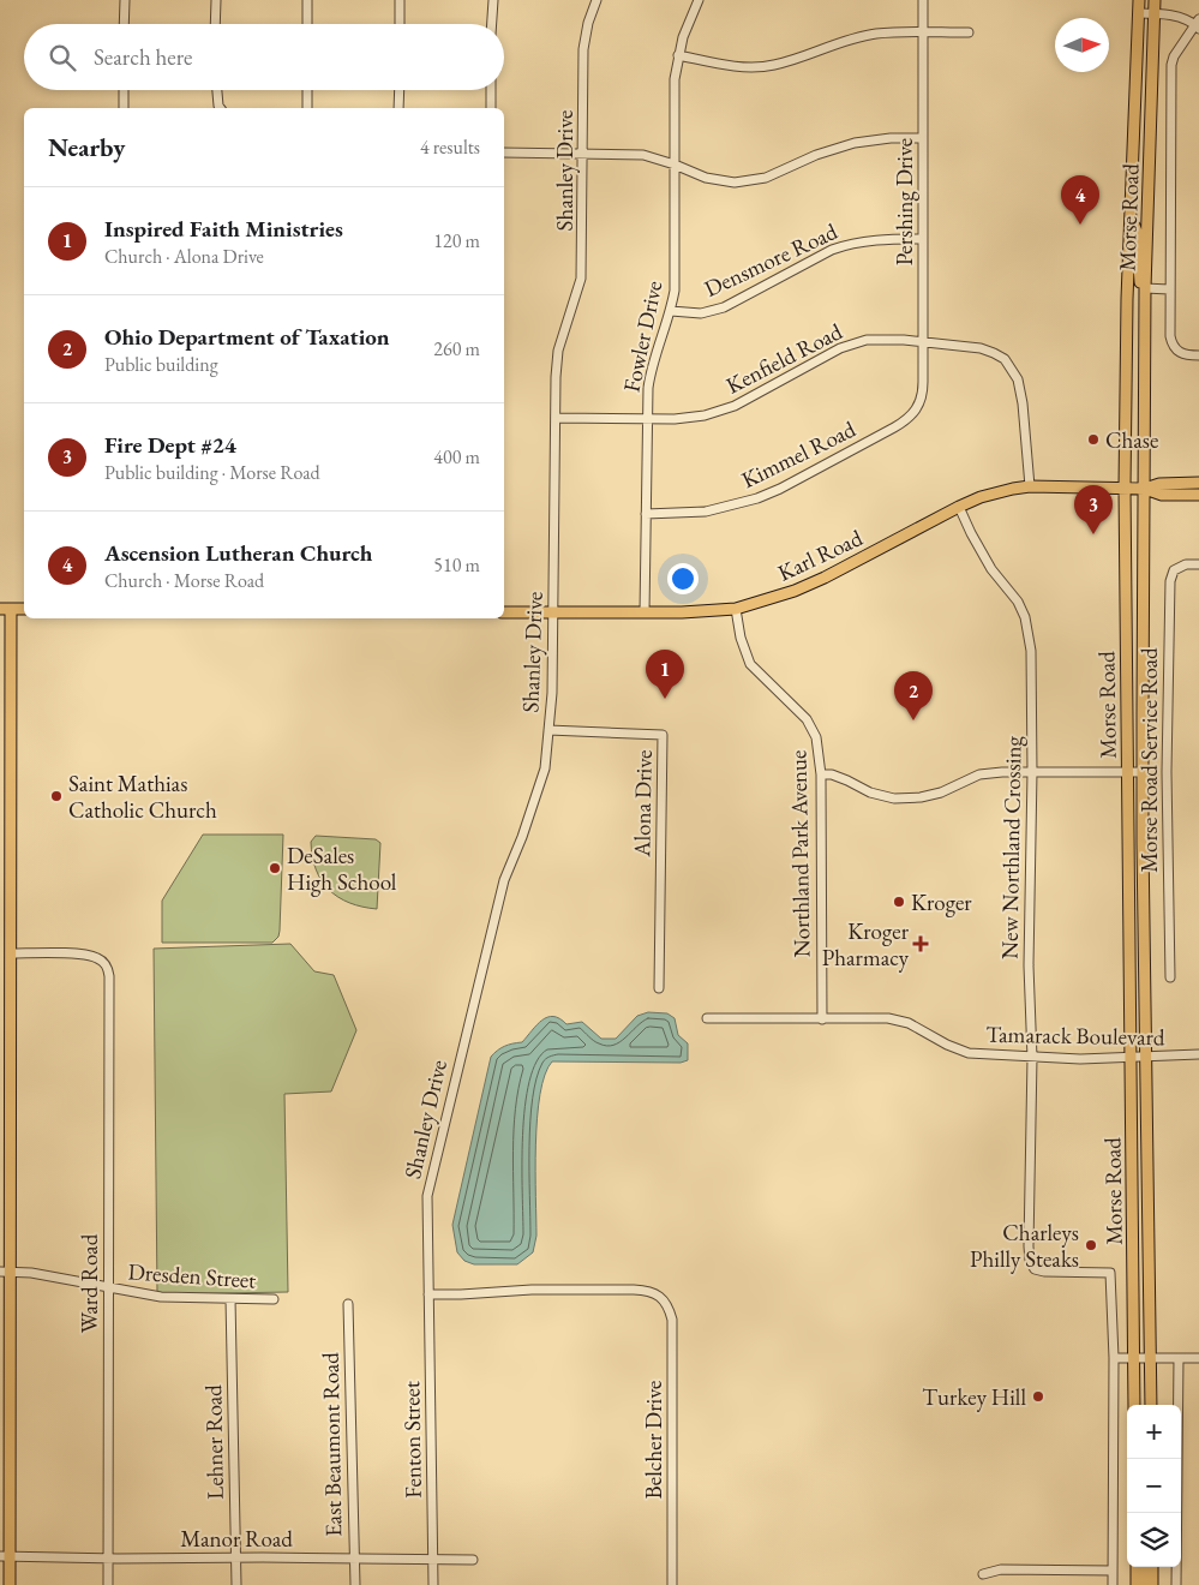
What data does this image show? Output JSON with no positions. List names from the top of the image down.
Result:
{
  "streets": {
    "main road": ["Morse Road", "Karl Road"],
    "street": [
      "Shanley Drive",
      "Pershing Drive",
      "Densmore Road",
      "Fowler Drive",
      "Kenfield Road",
      "Kimmel Road",
      "Morse Road Service Road",
      "Alona Drive",
      "New Northland Crossing",
      "Northland Park Avenue",
      "Tamarack Boulevard",
      "Dresden Street",
      "Ward Road",
      "Fenton Street",
      "Belcher Drive",
      "Lehner Road",
      "East Beaumont Road",
      "Manor Road"
    ]
  },
  "crossings": [
    ["Shanley Drive", "Kenfield Road"],
    ["Shanley Drive", "Karl Road"],
    ["Shanley Drive", "Alona Drive"],
    ["Shanley Drive", "Fenton Street"],
    ["Shanley Drive", "Belcher Drive"],
    ["Pershing Drive", "Densmore Road"],
    ["Pershing Drive", "Kenfield Road"],
    ["Pershing Drive", "Kimmel Road"],
    ["Morse Road", "Karl Road"],
    ["Morse Road", "Tamarack Boulevard"],
    ["Densmore Road", "Fowler Drive"],
    ["Fowler Drive", "Kenfield Road"],
    ["Fowler Drive", "Kimmel Road"],
    ["Fowler Drive", "Karl Road"],
    ["Kenfield Road", "Karl Road"],
    ["Karl Road", "New Northland Crossing"],
    ["Karl Road", "Northland Park Avenue"],
    ["New Northland Crossing", "Tamarack Boulevard"],
    ["Northland Park Avenue", "Tamarack Boulevard"],
    ["Dresden Street", "Ward Road"],
    ["Dresden Street", "Lehner Road"],
    ["Ward Road", "Manor Road"],
    ["Fenton Street", "Belcher Drive"],
    ["Fenton Street", "Manor Road"],
    ["Lehner Road", "Manor Road"],
    ["East Beaumont Road", "Manor Road"]
  ],
  "places": {
    "other": [
      "Chase",
      "Saint Mathias Catholic Church",
      "DeSales High School",
      "Kroger",
      "Charleys Philly Steaks",
      "Turkey Hill"
    ],
    "health": ["Kroger Pharmacy"]
  },
  "north": "right",
  "page": {
    "search": "Search here",
    "heading": ["Nearby", "4 results"],
    "pins": [
      "4",
      "3",
      "1",
      "2"
    ],
    "list": [
      {
        "mark": "1",
        "name": "Inspired Faith Ministries",
        "note": "Church · Alona Drive",
        "value": "120 m"
      },
      {
        "mark": "2",
        "name": "Ohio Department of Taxation",
        "note": "Public building",
        "value": "260 m"
      },
      {
        "mark": "3",
        "name": "Fire Dept #24",
        "note": "Public building · Morse Road",
        "value": "400 m"
      },
      {
        "mark": "4",
        "name": "Ascension Lutheran Church",
        "note": "Church · Morse Road",
        "value": "510 m"
      }
    ],
    "map_buttons": ["+", "−"]
  }
}
